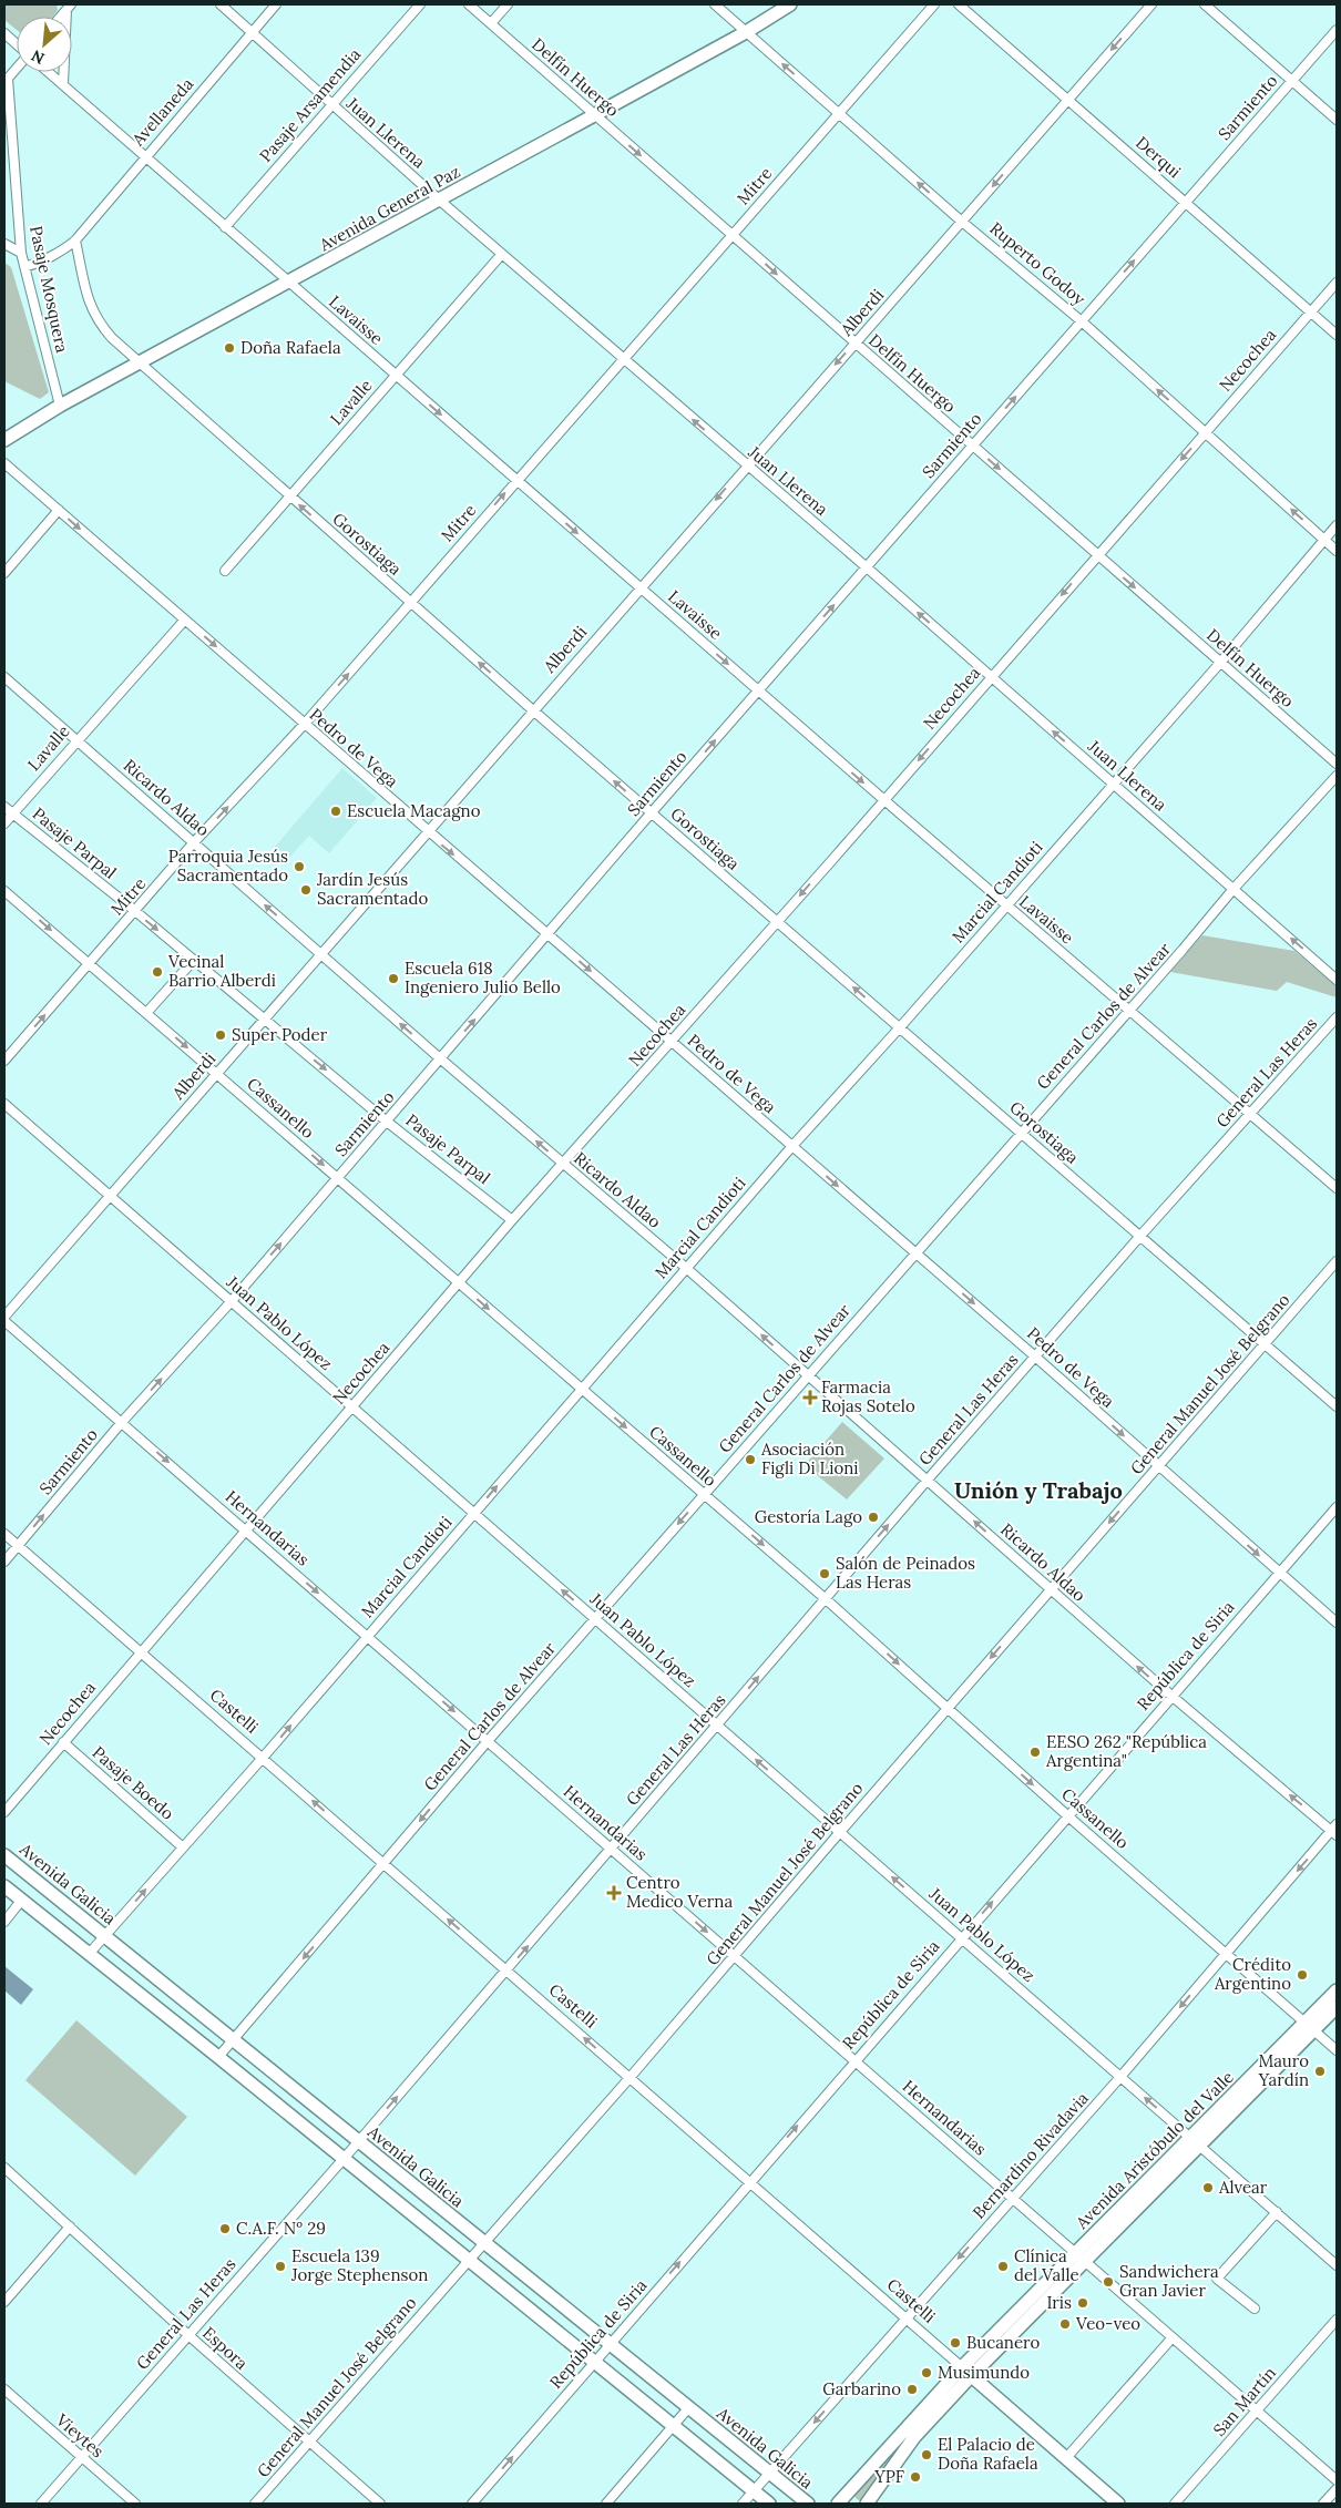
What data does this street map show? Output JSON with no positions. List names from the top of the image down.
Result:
{
  "streets": {
    "main road": [
      "Avenida General Paz",
      "Castelli",
      "Avenida Galicia",
      "Avenida Aristóbulo del Valle"
    ],
    "street": [
      "Delfín Huergo",
      "Pasaje Arsamendia",
      "Sarmiento",
      "Avellaneda",
      "Juan Llerena",
      "Derqui",
      "Mitre",
      "Ruperto Godoy",
      "Pasaje Mosquera",
      "Alberdi",
      "Lavaisse",
      "Necochea",
      "Lavalle",
      "Gorostiaga",
      "Pedro de Vega",
      "Ricardo Aldao",
      "Pasaje Parpal",
      "Marcial Candioti",
      "General Carlos de Alvear",
      "General Las Heras",
      "Cassanello",
      "Juan Pablo López",
      "General Manuel José Belgrano",
      "Hernandarias",
      "República de Siria",
      "Pasaje Boedo",
      "Bernardino Rivadavia",
      "Espora",
      "San Martín",
      "Vieytes"
    ]
  },
  "crossings": [
    ["Delfín Huergo", "Sarmiento"],
    ["Delfín Huergo", "Mitre"],
    ["Delfín Huergo", "Avenida General Paz"],
    ["Delfín Huergo", "Alberdi"],
    ["Delfín Huergo", "Necochea"],
    ["Delfín Huergo", "Marcial Candioti"],
    ["Pasaje Arsamendia", "Juan Llerena"],
    ["Pasaje Arsamendia", "Lavaisse"],
    ["Sarmiento", "Juan Llerena"],
    ["Sarmiento", "Derqui"],
    ["Sarmiento", "Ruperto Godoy"],
    ["Sarmiento", "Lavaisse"],
    ["Sarmiento", "Gorostiaga"],
    ["Sarmiento", "Pedro de Vega"],
    ["Sarmiento", "Ricardo Aldao"],
    ["Sarmiento", "Pasaje Parpal"],
    ["Sarmiento", "Cassanello"],
    ["Sarmiento", "Juan Pablo López"],
    ["Sarmiento", "Hernandarias"],
    ["Sarmiento", "Castelli"],
    ["Avellaneda", "Juan Llerena"],
    ["Avellaneda", "Lavaisse"],
    ["Avellaneda", "Gorostiaga"],
    ["Juan Llerena", "Mitre"],
    ["Juan Llerena", "Avenida General Paz"],
    ["Juan Llerena", "Alberdi"],
    ["Juan Llerena", "Necochea"],
    ["Juan Llerena", "Lavalle"],
    ["Juan Llerena", "Marcial Candioti"],
    ["Juan Llerena", "General Carlos de Alvear"],
    ["Derqui", "Alberdi"],
    ["Derqui", "Necochea"],
    ["Mitre", "Ruperto Godoy"],
    ["Mitre", "Lavaisse"],
    ["Mitre", "Gorostiaga"],
    ["Mitre", "Pedro de Vega"],
    ["Mitre", "Ricardo Aldao"],
    ["Mitre", "Pasaje Parpal"],
    ["Mitre", "Cassanello"],
    ["Avenida General Paz", "Ruperto Godoy"],
    ["Avenida General Paz", "Pasaje Mosquera"],
    ["Avenida General Paz", "Lavaisse"],
    ["Avenida General Paz", "Gorostiaga"],
    ["Ruperto Godoy", "Alberdi"],
    ["Ruperto Godoy", "Necochea"],
    ["Ruperto Godoy", "Marcial Candioti"],
    ["Alberdi", "Lavaisse"],
    ["Alberdi", "Gorostiaga"],
    ["Alberdi", "Pedro de Vega"],
    ["Alberdi", "Ricardo Aldao"],
    ["Alberdi", "Pasaje Parpal"],
    ["Alberdi", "Cassanello"],
    ["Alberdi", "Juan Pablo López"],
    ["Alberdi", "Hernandarias"],
    ["Lavaisse", "Necochea"],
    ["Lavaisse", "Lavalle"],
    ["Lavaisse", "Marcial Candioti"],
    ["Lavaisse", "General Carlos de Alvear"],
    ["Lavaisse", "General Las Heras"],
    ["Necochea", "Gorostiaga"],
    ["Necochea", "Pedro de Vega"],
    ["Necochea", "Ricardo Aldao"],
    ["Necochea", "Pasaje Parpal"],
    ["Necochea", "Cassanello"],
    ["Necochea", "Juan Pablo López"],
    ["Necochea", "Hernandarias"],
    ["Necochea", "Castelli"],
    ["Necochea", "Pasaje Boedo"],
    ["Lavalle", "Gorostiaga"],
    ["Lavalle", "Pedro de Vega"],
    ["Lavalle", "Ricardo Aldao"],
    ["Lavalle", "Pasaje Parpal"],
    ["Gorostiaga", "Marcial Candioti"],
    ["Gorostiaga", "General Carlos de Alvear"],
    ["Gorostiaga", "General Las Heras"],
    ["Gorostiaga", "General Manuel José Belgrano"],
    ["Pedro de Vega", "Marcial Candioti"],
    ["Pedro de Vega", "General Carlos de Alvear"],
    ["Pedro de Vega", "General Las Heras"],
    ["Pedro de Vega", "General Manuel José Belgrano"],
    ["Pedro de Vega", "República de Siria"],
    ["Ricardo Aldao", "Marcial Candioti"],
    ["Ricardo Aldao", "General Carlos de Alvear"],
    ["Ricardo Aldao", "General Las Heras"],
    ["Ricardo Aldao", "General Manuel José Belgrano"],
    ["Ricardo Aldao", "República de Siria"],
    ["Ricardo Aldao", "Bernardino Rivadavia"],
    ["Marcial Candioti", "Cassanello"],
    ["Marcial Candioti", "Juan Pablo López"],
    ["Marcial Candioti", "Hernandarias"],
    ["Marcial Candioti", "Castelli"],
    ["Marcial Candioti", "Pasaje Boedo"],
    ["Marcial Candioti", "Avenida Galicia"],
    ["General Carlos de Alvear", "Cassanello"],
    ["General Carlos de Alvear", "Juan Pablo López"],
    ["General Carlos de Alvear", "Hernandarias"],
    ["General Carlos de Alvear", "Castelli"],
    ["General Carlos de Alvear", "Avenida Galicia"],
    ["General Las Heras", "Cassanello"],
    ["General Las Heras", "Juan Pablo López"],
    ["General Las Heras", "Hernandarias"],
    ["General Las Heras", "Castelli"],
    ["General Las Heras", "Avenida Galicia"],
    ["General Las Heras", "Espora"],
    ["General Las Heras", "Vieytes"],
    ["Cassanello", "General Manuel José Belgrano"],
    ["Cassanello", "República de Siria"],
    ["Cassanello", "Avenida Aristóbulo del Valle"],
    ["Cassanello", "Bernardino Rivadavia"],
    ["Juan Pablo López", "General Manuel José Belgrano"],
    ["Juan Pablo López", "República de Siria"],
    ["Juan Pablo López", "Avenida Aristóbulo del Valle"],
    ["Juan Pablo López", "Bernardino Rivadavia"],
    ["General Manuel José Belgrano", "Hernandarias"],
    ["General Manuel José Belgrano", "Castelli"],
    ["General Manuel José Belgrano", "Avenida Galicia"],
    ["General Manuel José Belgrano", "Espora"],
    ["Hernandarias", "República de Siria"],
    ["Hernandarias", "Avenida Aristóbulo del Valle"],
    ["Hernandarias", "Bernardino Rivadavia"],
    ["Hernandarias", "San Martín"],
    ["República de Siria", "Castelli"],
    ["República de Siria", "Avenida Galicia"],
    ["Castelli", "Avenida Aristóbulo del Valle"],
    ["Castelli", "Bernardino Rivadavia"],
    ["Avenida Galicia", "Bernardino Rivadavia"]
  ],
  "one_way": [
    "Delfín Huergo",
    "Sarmiento",
    "Juan Llerena",
    "Mitre",
    "Ruperto Godoy",
    "Alberdi",
    "Lavaisse",
    "Gorostiaga",
    "Pedro de Vega",
    "Ricardo Aldao",
    "Pasaje Parpal",
    "General Las Heras",
    "Cassanello",
    "Hernandarias",
    "República de Siria",
    "Bernardino Rivadavia"
  ],
  "districts": ["Unión y Trabajo"],
  "places": {
    "other": [
      "Doña Rafaela",
      "Escuela Macagno",
      "Parroquia Jesús Sacramentado",
      "Jardín Jesús Sacramentado",
      "Vecinal Barrio Alberdi",
      "Escuela 618 Ingeniero Julio Bello",
      "Super Poder",
      "Asociación Figli Di Lioni",
      "Gestoría Lago",
      "Salón de Peinados Las Heras",
      "EESO 262 \"República Argentina\"",
      "Crédito Argentino",
      "Mauro Yardín",
      "Alvear",
      "C.A.F. Nº 29",
      "Escuela 139 Jorge Stephenson",
      "Clínica del Valle",
      "Sandwichera Gran Javier",
      "Iris",
      "Veo-veo",
      "Bucanero",
      "Musimundo",
      "Garbarino",
      "El Palacio de Doña Rafaela",
      "YPF"
    ],
    "health": ["Farmacia Rojas Sotelo", "Centro Medico Verna"]
  },
  "north": "bottom left"
}
